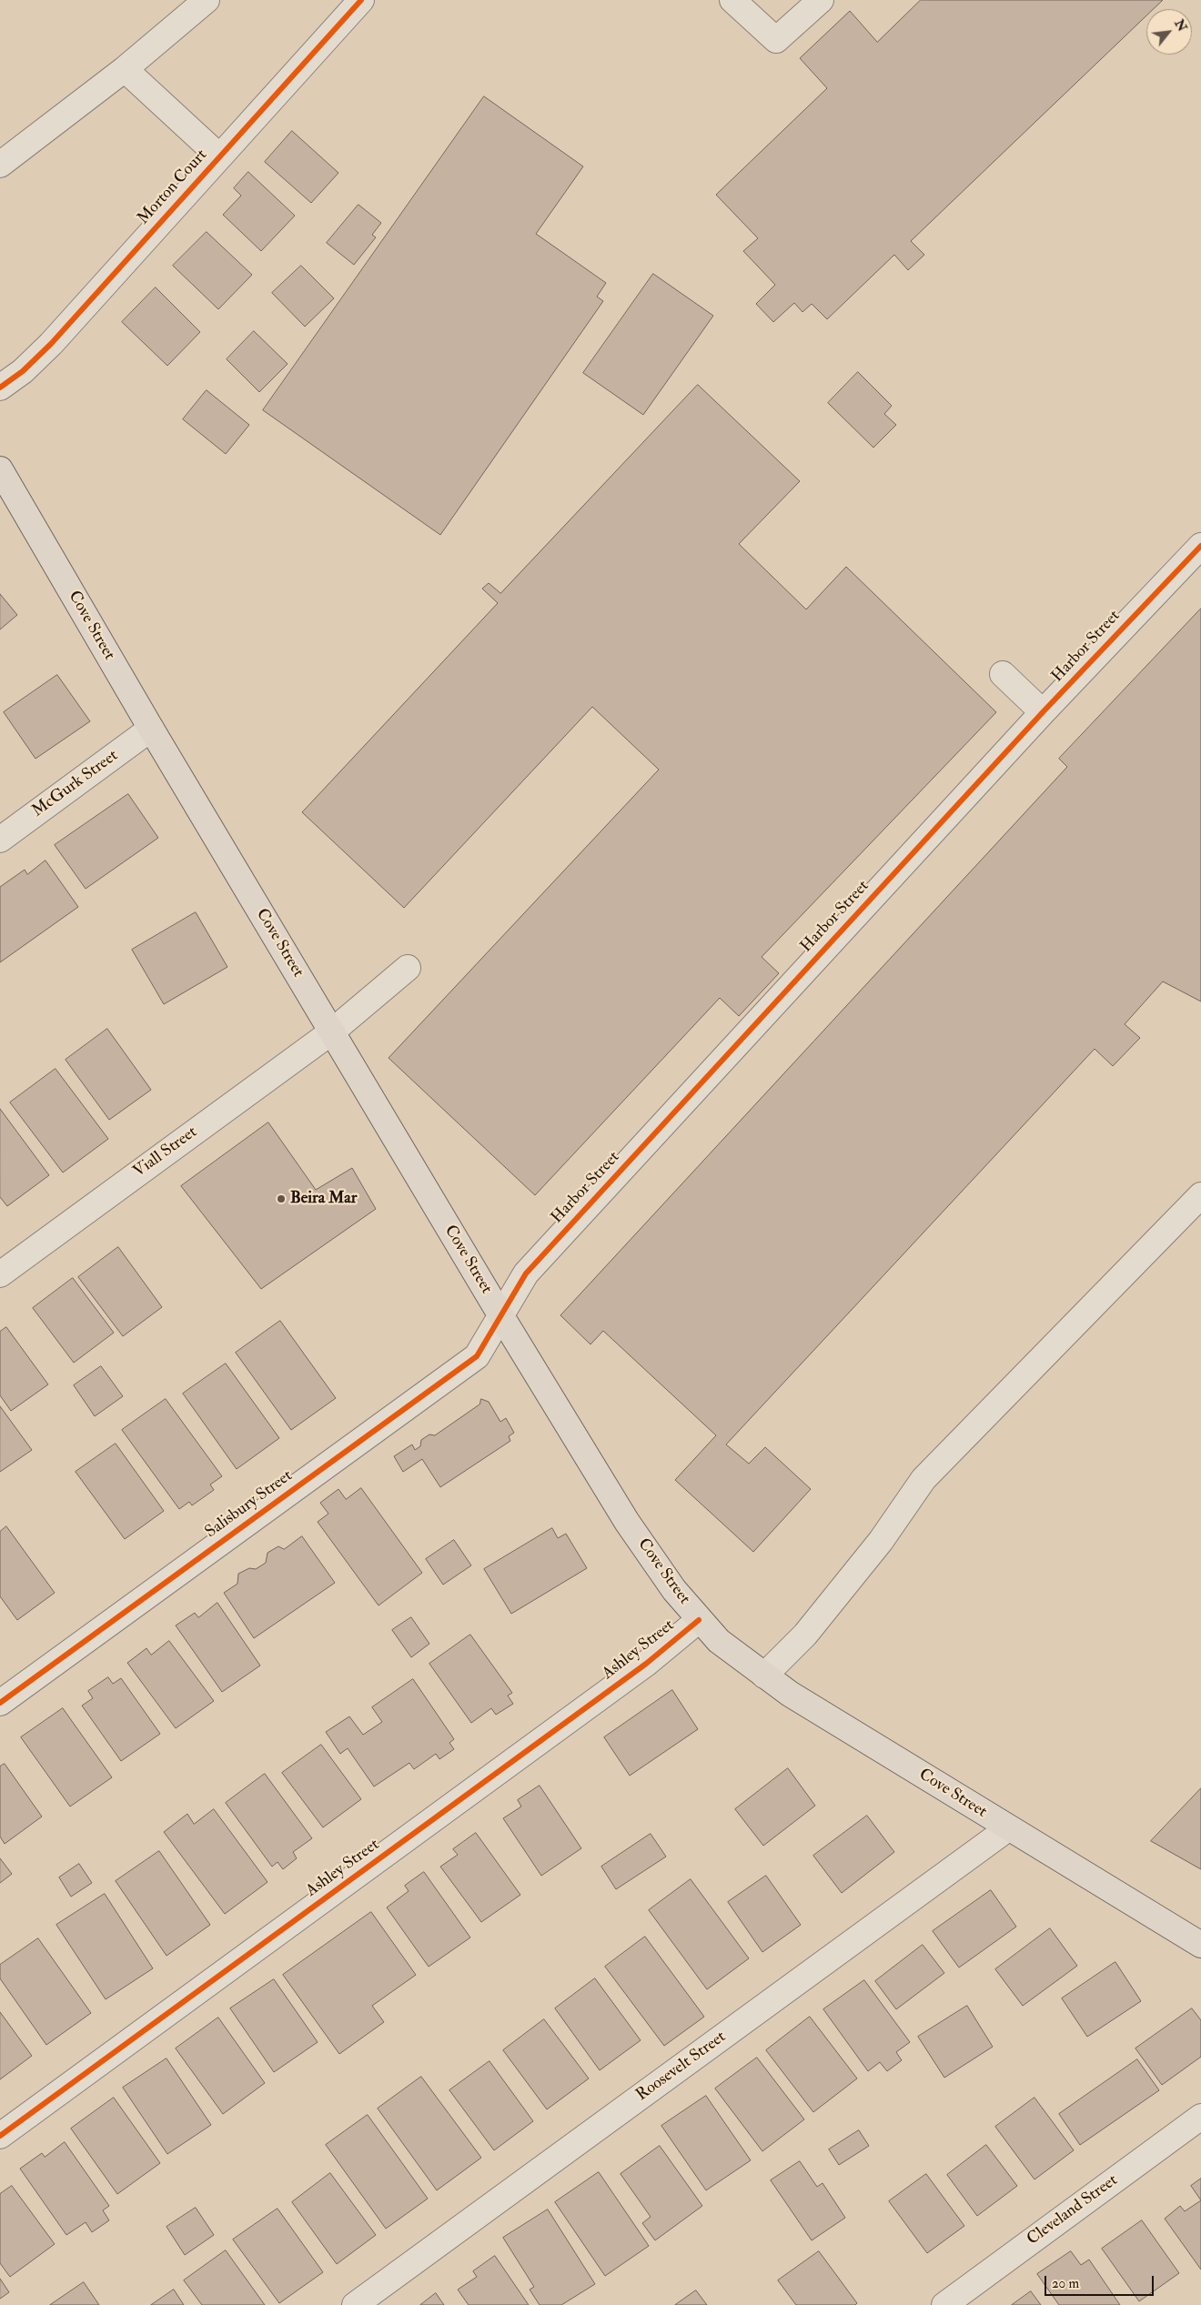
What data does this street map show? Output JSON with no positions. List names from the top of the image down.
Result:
{
  "streets": {
    "main road": ["Cove Street"],
    "street": [
      "Morton Court",
      "Harbor Street",
      "McGurk Street",
      "Viall Street",
      "Salisbury Street",
      "Ashley Street",
      "Roosevelt Street",
      "Cleveland Street"
    ]
  },
  "crossings": [
    ["Cove Street", "Harbor Street"],
    ["Cove Street", "McGurk Street"],
    ["Cove Street", "Viall Street"],
    ["Cove Street", "Salisbury Street"],
    ["Cove Street", "Ashley Street"],
    ["Cove Street", "Roosevelt Street"],
    ["Harbor Street", "Salisbury Street"]
  ],
  "places": ["Beira Mar"],
  "scale_bar": "20 m",
  "north": "top right"
}
